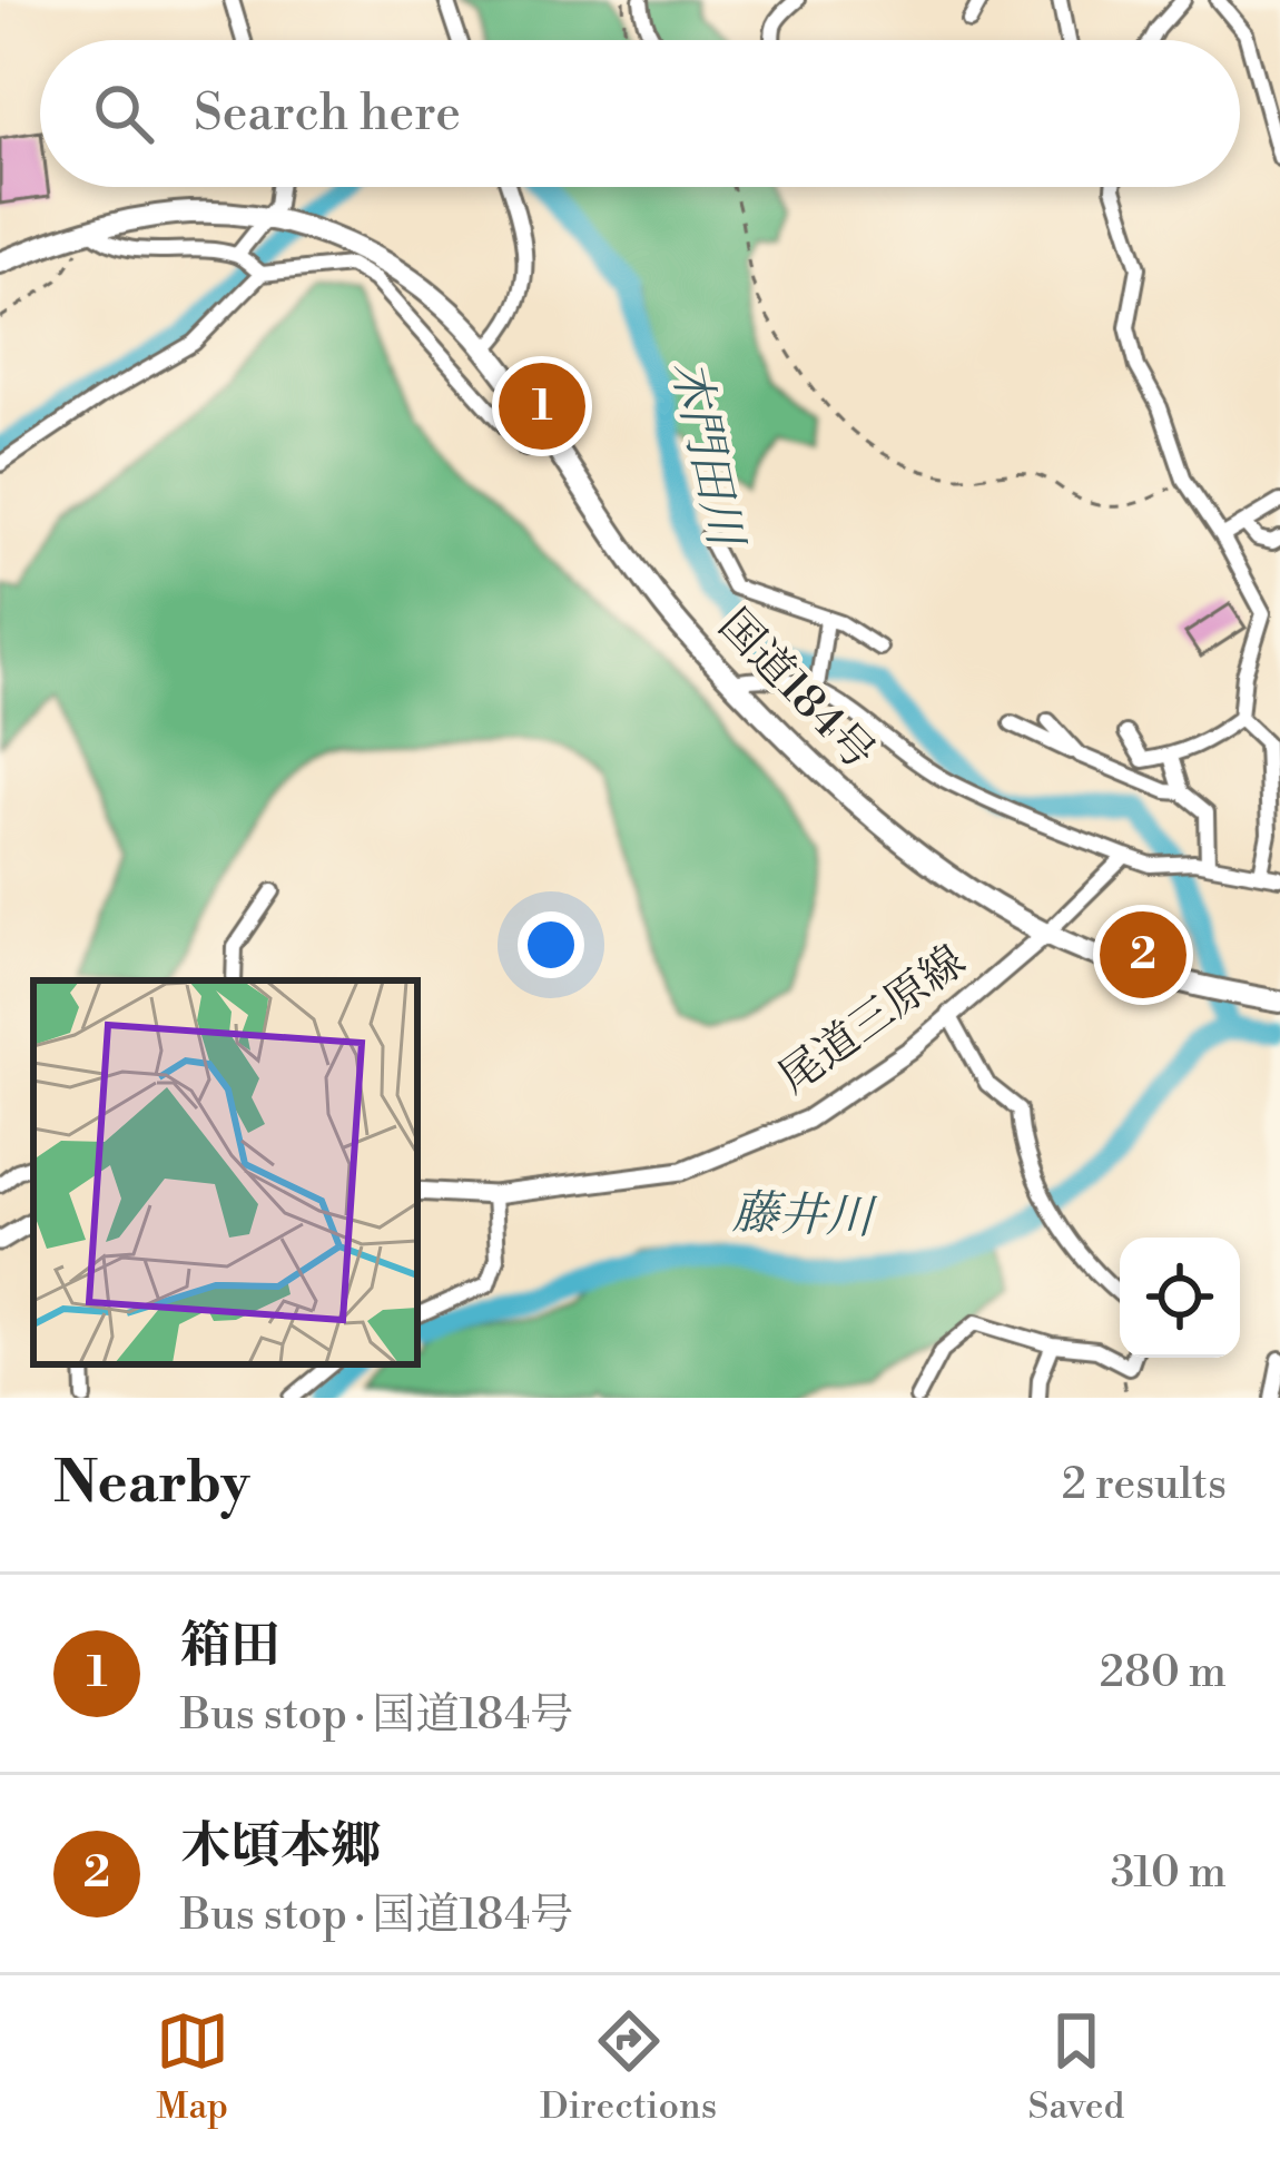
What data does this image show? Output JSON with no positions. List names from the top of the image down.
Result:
{
  "streets": {
    "highway": ["国道184号"],
    "main road": ["尾道三原線"]
  },
  "crossings": [
    ["国道184号", "尾道三原線"]
  ],
  "water": ["木門田川", "藤井川"],
  "page": {
    "search": "Search here",
    "pins": ["1", "2"],
    "heading": ["Nearby", "2 results"],
    "list": [
      {
        "mark": "1",
        "name": "箱田",
        "note": "Bus stop · 国道184号",
        "value": "280 m"
      },
      {
        "mark": "2",
        "name": "木頃本郷",
        "note": "Bus stop · 国道184号",
        "value": "310 m"
      }
    ],
    "nav": ["Map", "Directions", "Saved"]
  }
}
